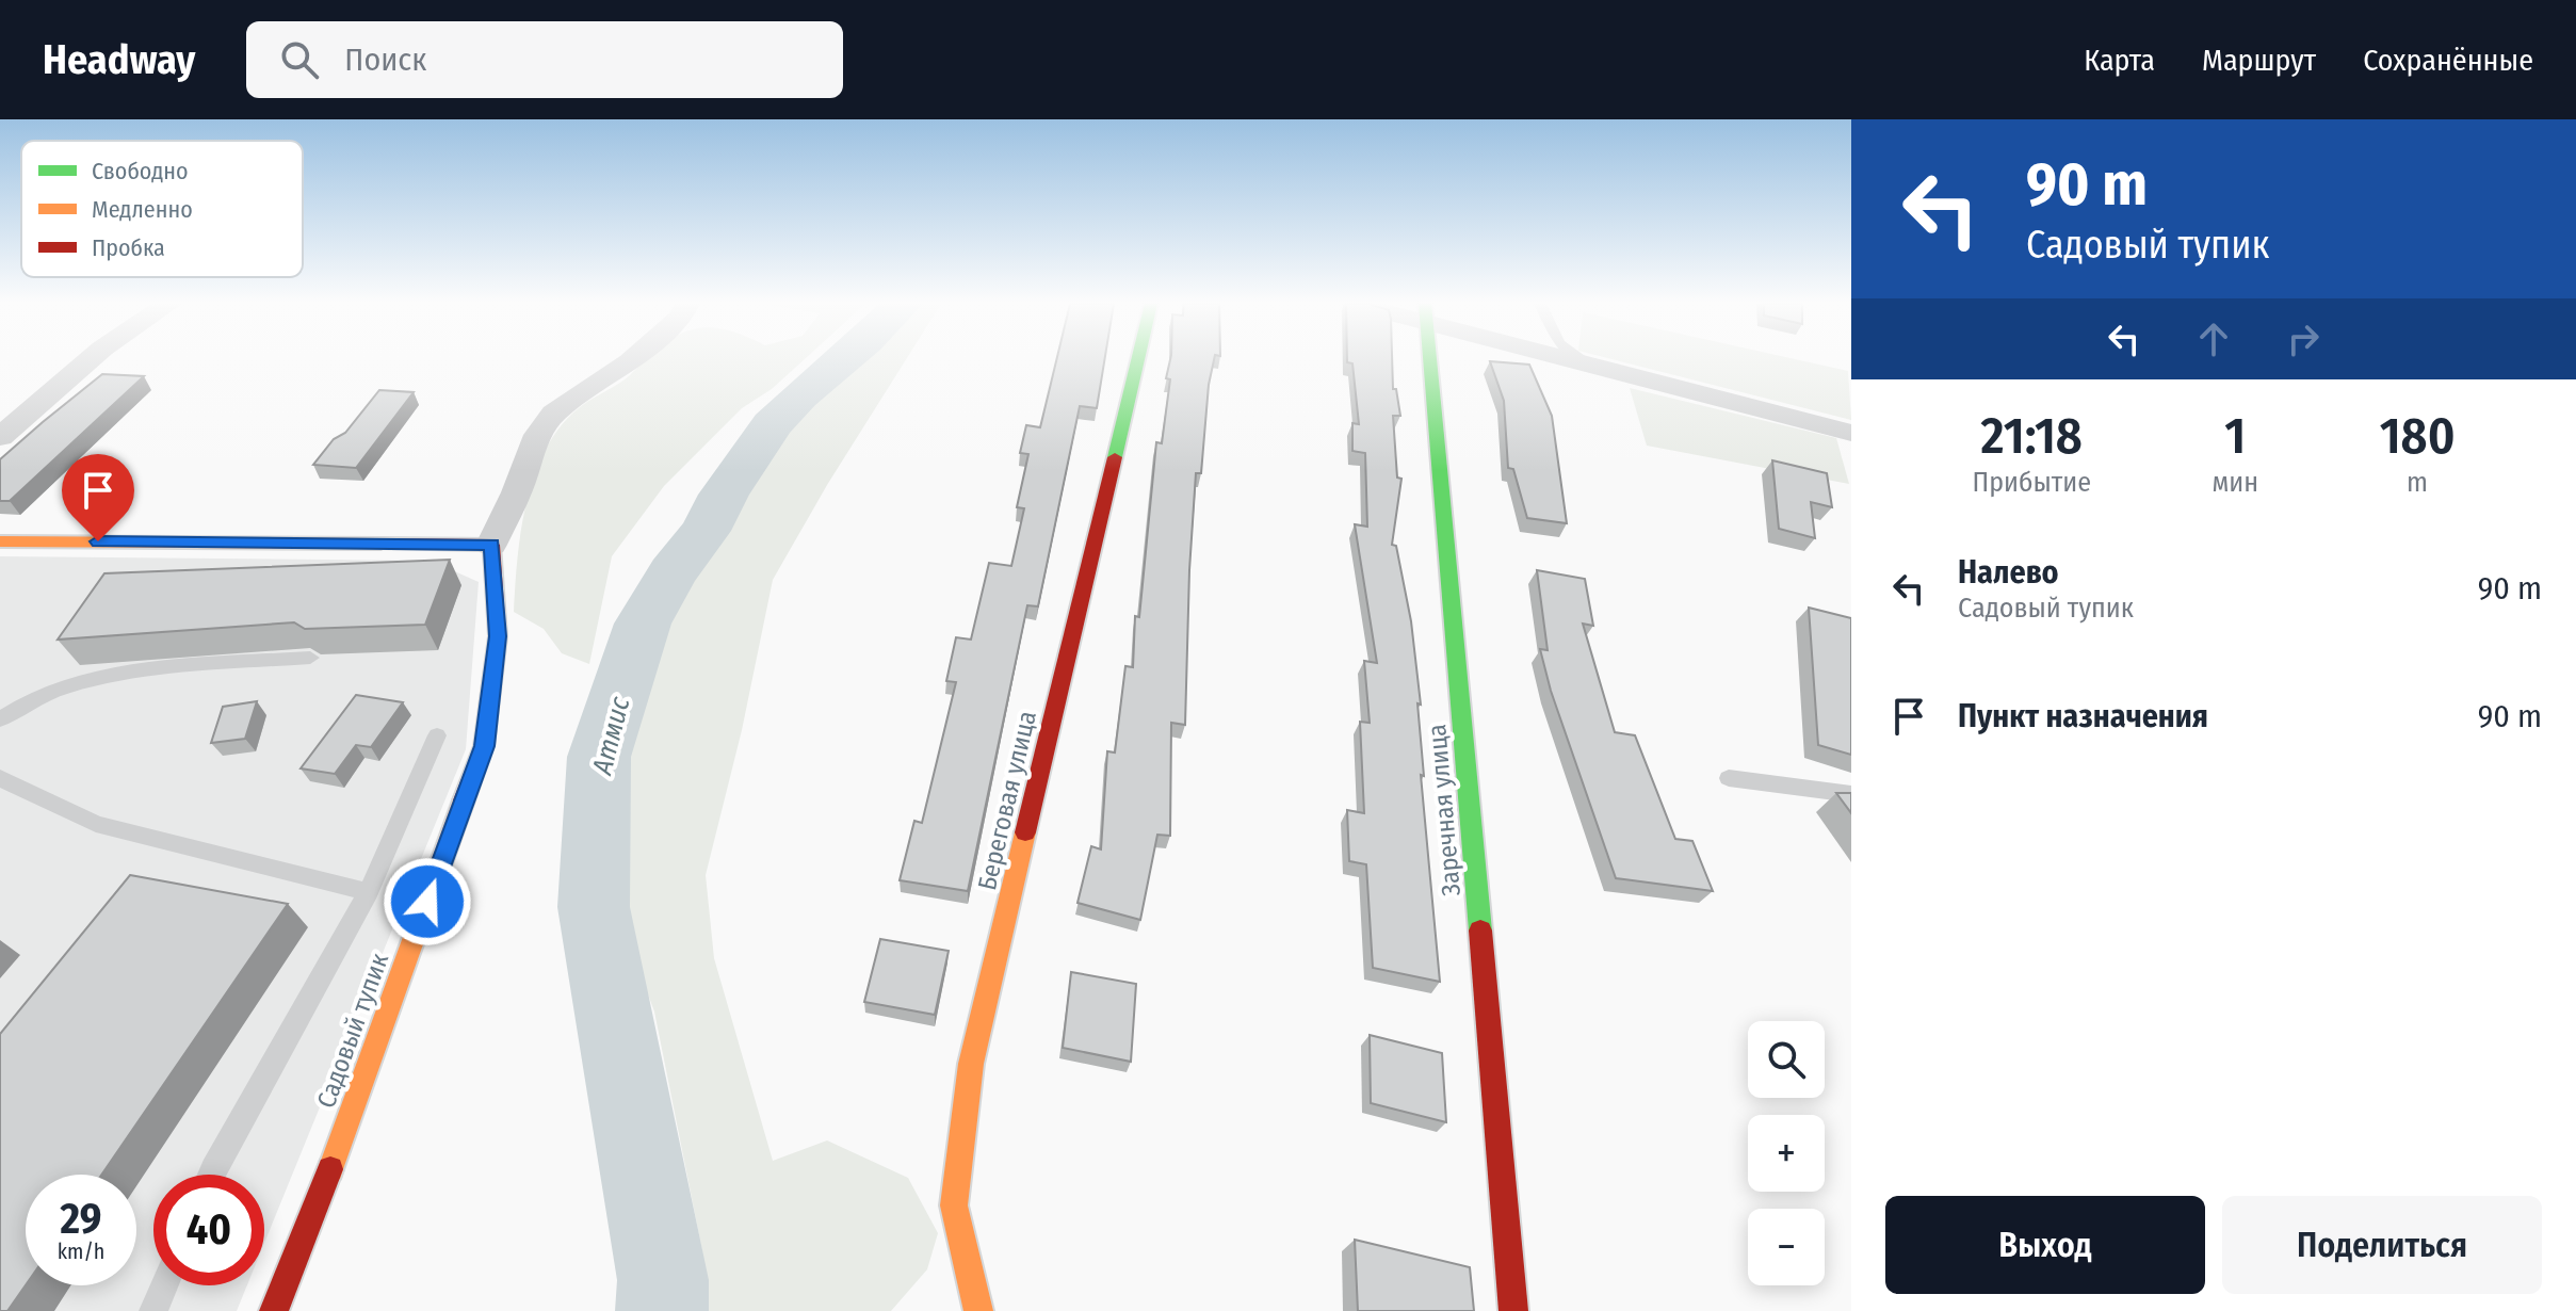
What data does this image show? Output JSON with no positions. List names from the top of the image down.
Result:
{
  "streets": {
    "street": ["Береговая улица", "Заречная улица", "Садовый тупик"]
  },
  "water": ["Атмис"],
  "legend": ["Свободно", "Медленно", "Пробка"],
  "page": {
    "header": "Headway",
    "search": "Поиск",
    "nav": ["Карта", "Маршрут", "Сохранённые"],
    "turn": ["90 m", "Садовый тупик"],
    "eta": [
      "21:18",
      "Прибытие",
      "1",
      "мин",
      "180",
      "m"
    ],
    "list": [
      {
        "name": "Налево",
        "note": "Садовый тупик",
        "value": "90 m"
      },
      {
        "name": "Пункт назначения",
        "value": "90 m"
      }
    ],
    "map_buttons": ["+", "−"],
    "speed": "29 km/h",
    "limit": "40",
    "buttons": ["Выход", "Поделиться"]
  }
}
